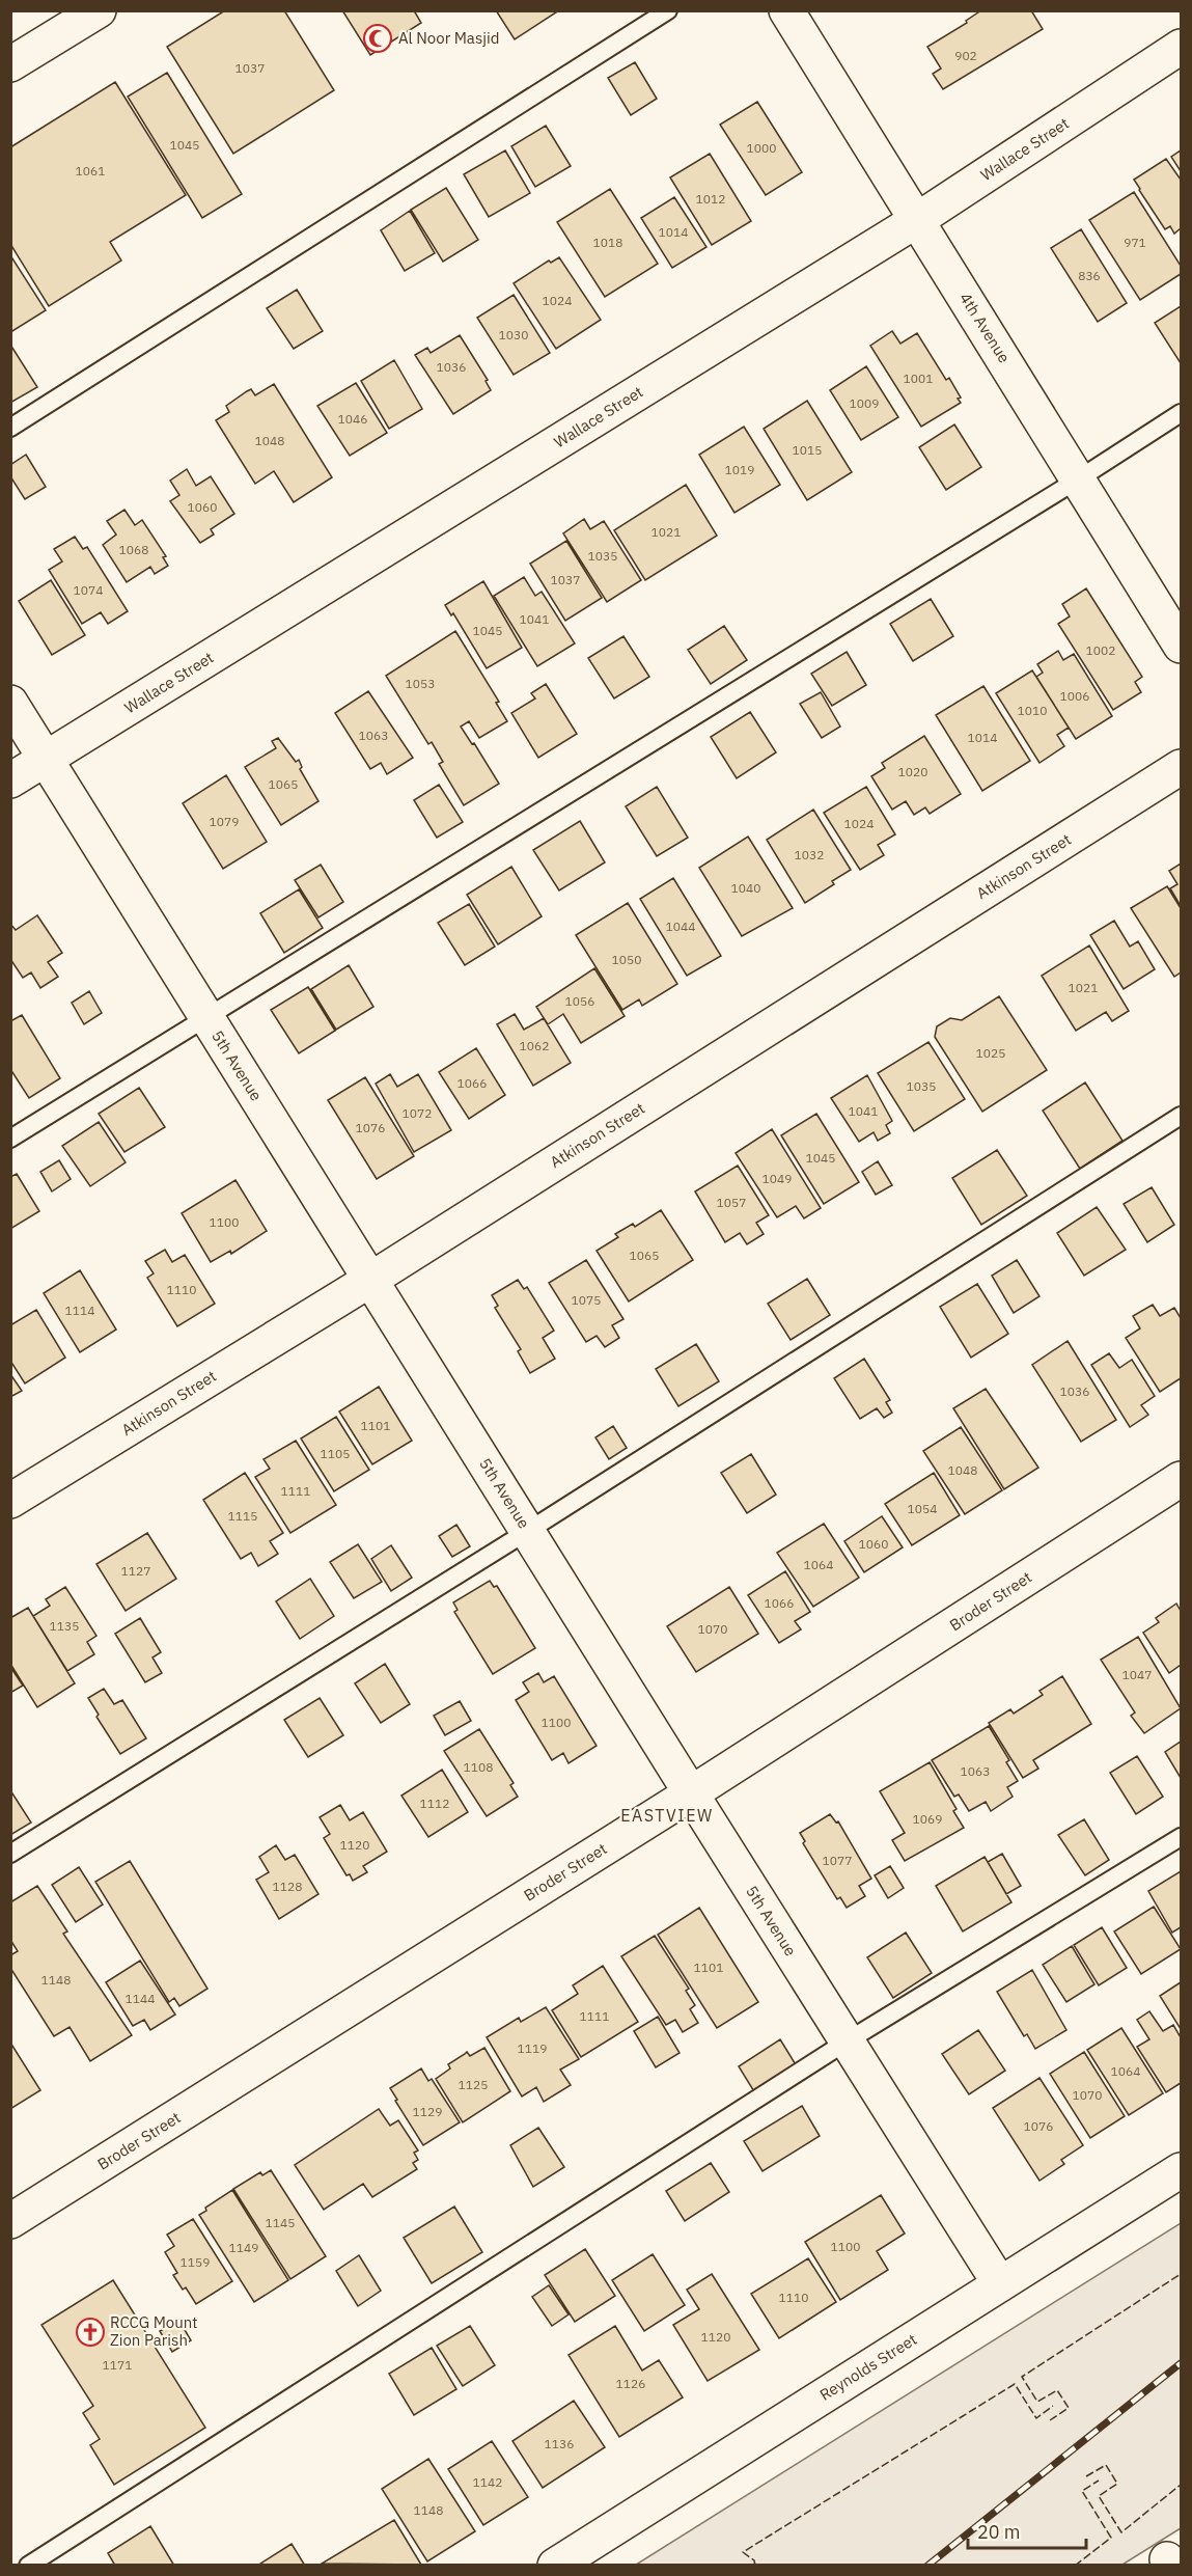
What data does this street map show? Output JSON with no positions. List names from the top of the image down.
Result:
{
  "streets": {
    "street": [
      "Wallace Street",
      "4th Avenue",
      "Atkinson Street",
      "5th Avenue",
      "Broder Street",
      "Reynolds Street"
    ]
  },
  "crossings": [
    ["Wallace Street", "4th Avenue"],
    ["Wallace Street", "5th Avenue"],
    ["Atkinson Street", "5th Avenue"],
    ["5th Avenue", "Broder Street"],
    ["5th Avenue", "Reynolds Street"]
  ],
  "districts": ["EASTVIEW"],
  "places": {
    "mosque": ["Al Noor Masjid"],
    "church": ["RCCG Mount Zion Parish"]
  },
  "house_numbers": [
    "902",
    "1037",
    "1045",
    "1000",
    "1061",
    "1012",
    "1014",
    "1018",
    "971",
    "836",
    "1024",
    "1030",
    "1036",
    "1001",
    "1009",
    "1046",
    "1048",
    "1015",
    "1019",
    "1060",
    "1021",
    "1068",
    "1035",
    "1037",
    "1074",
    "1041",
    "1045",
    "1002",
    "1053",
    "1006",
    "1010",
    "1063",
    "1014",
    "1020",
    "1065",
    "1079",
    "1024",
    "1032",
    "1040",
    "1044",
    "1050",
    "1021",
    "1056",
    "1062",
    "1025",
    "1066",
    "1035",
    "1041",
    "1072",
    "1076",
    "1045",
    "1049",
    "1057",
    "1100",
    "1065",
    "1110",
    "1075",
    "1114",
    "1036",
    "1101",
    "1105",
    "1048",
    "1111",
    "1054",
    "1115",
    "1060",
    "1064",
    "1127",
    "1066",
    "1135",
    "1070",
    "1047",
    "1100",
    "1108",
    "1063",
    "1112",
    "1069",
    "1120",
    "1077",
    "1128",
    "1101",
    "1148",
    "1144",
    "1111",
    "1119",
    "1064",
    "1125",
    "1070",
    "1129",
    "1076",
    "1145",
    "1100",
    "1149",
    "1159",
    "1110",
    "1120",
    "1171",
    "1126",
    "1136",
    "1142",
    "1148"
  ],
  "scale_bar": "20 m"
}
